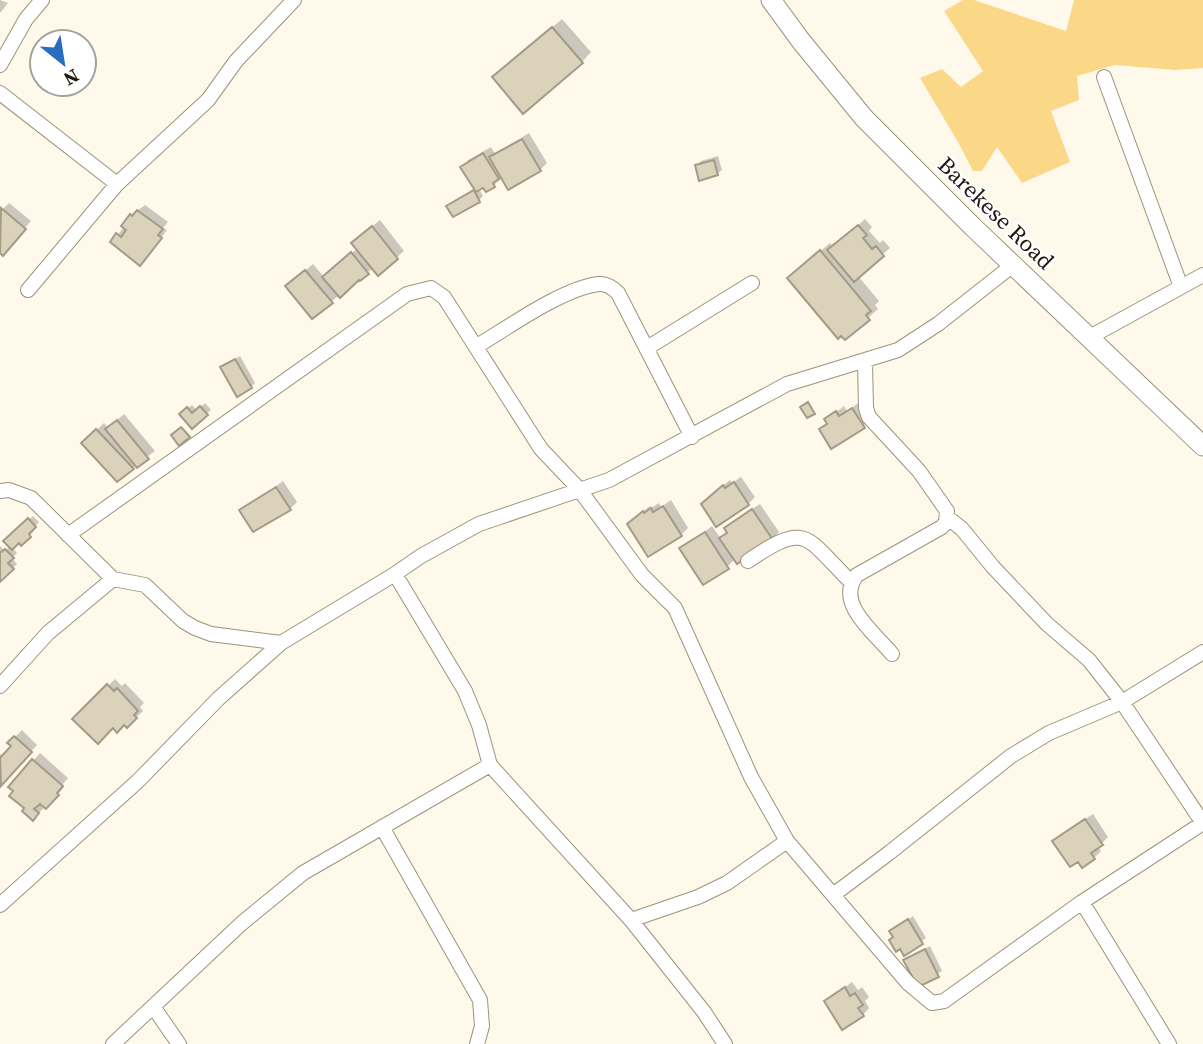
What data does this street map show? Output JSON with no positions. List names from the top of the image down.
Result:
{
  "streets": {
    "main road": ["Barekese Road"]
  },
  "north": "bottom right"
}
